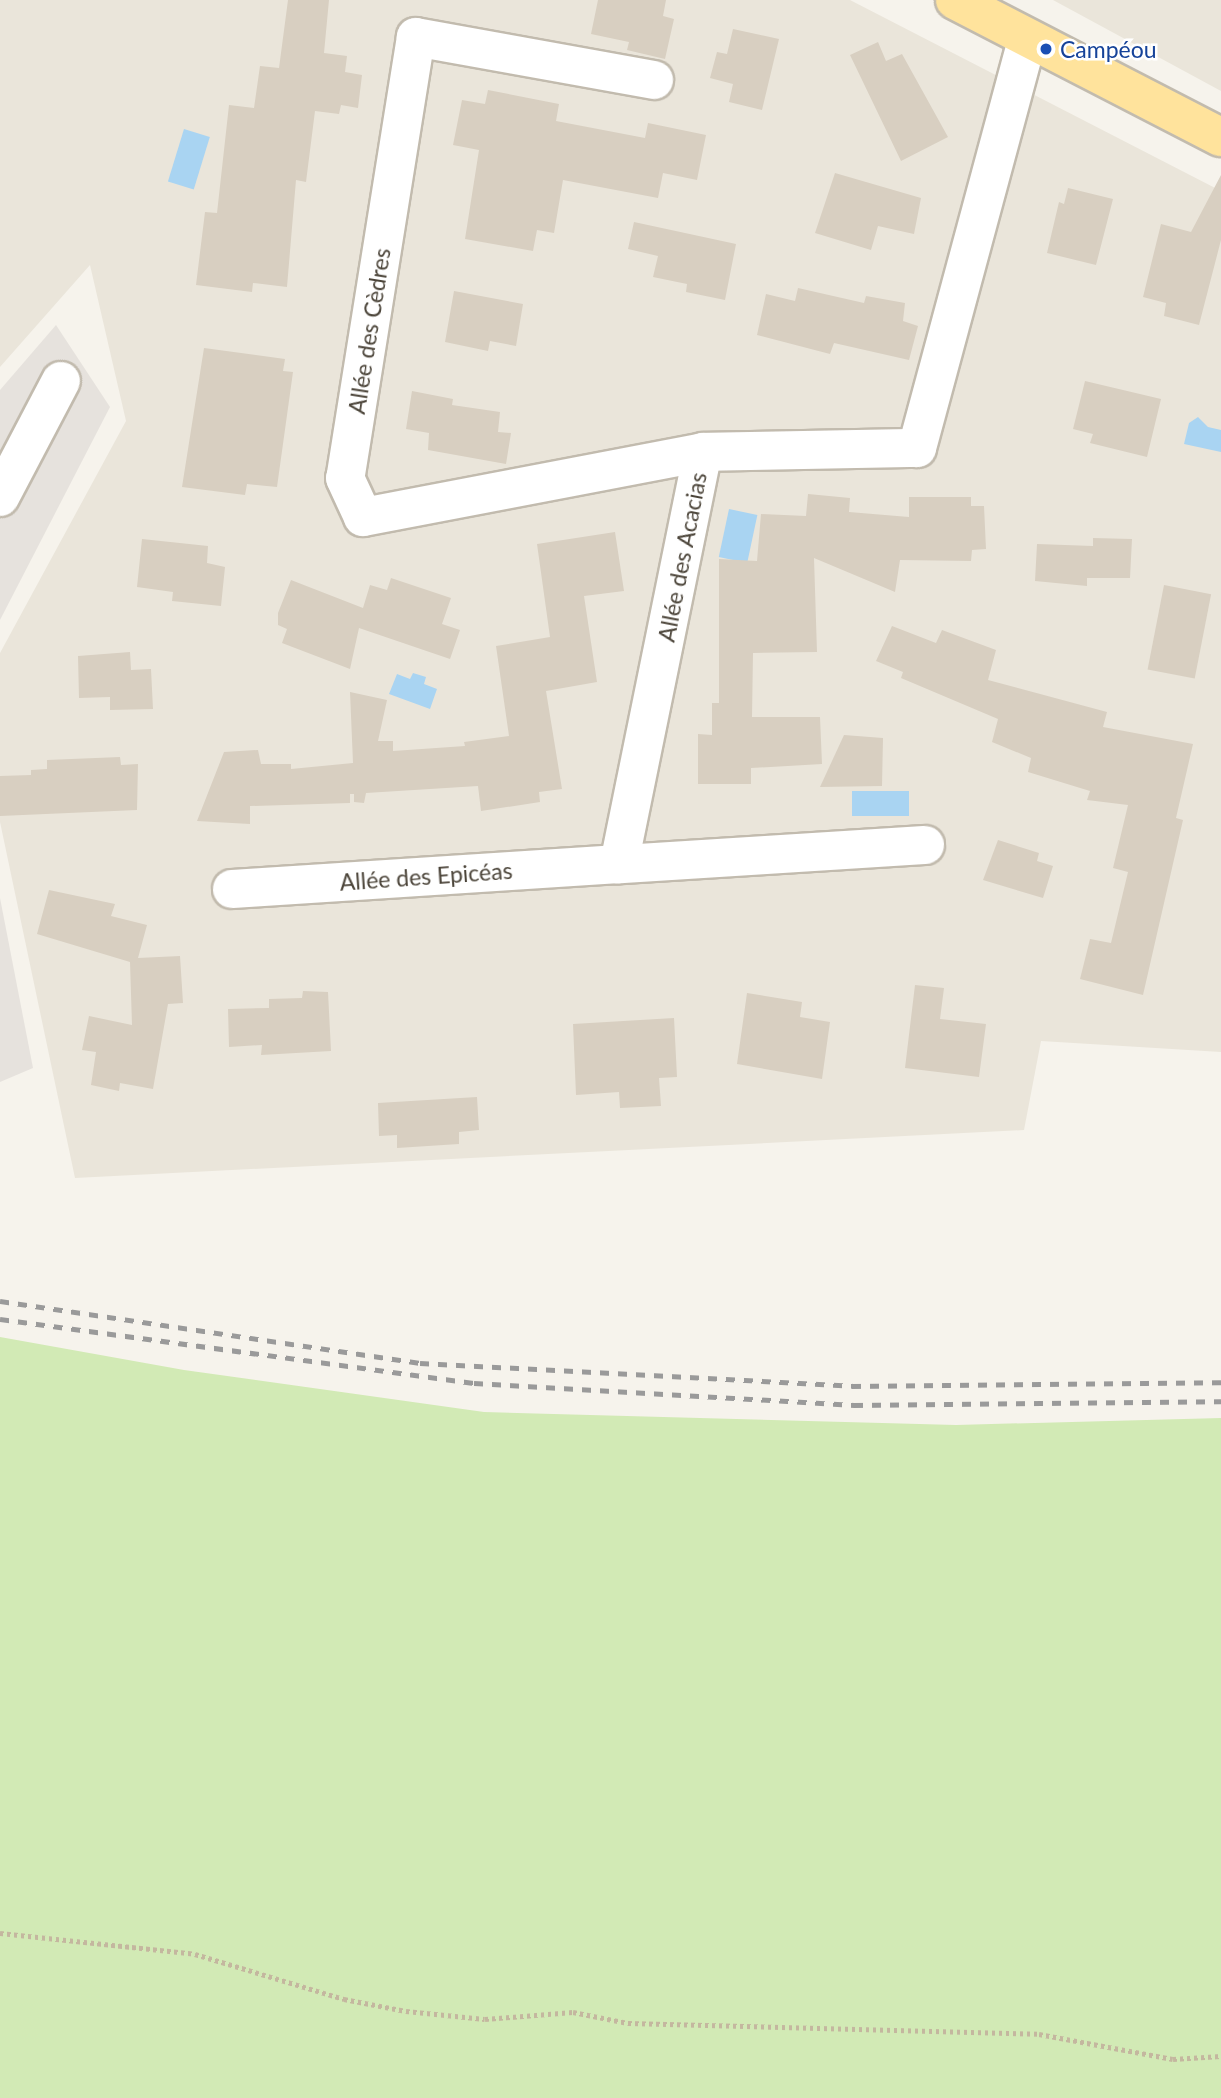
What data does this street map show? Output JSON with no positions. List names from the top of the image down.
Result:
{
  "streets": {
    "street": ["Allée des Cèdres", "Allée des Acacias", "Allée des Epicéas"]
  },
  "crossings": [
    ["Allée des Cèdres", "Allée des Acacias"],
    ["Allée des Acacias", "Allée des Epicéas"]
  ],
  "places": ["Campéou"]
}
